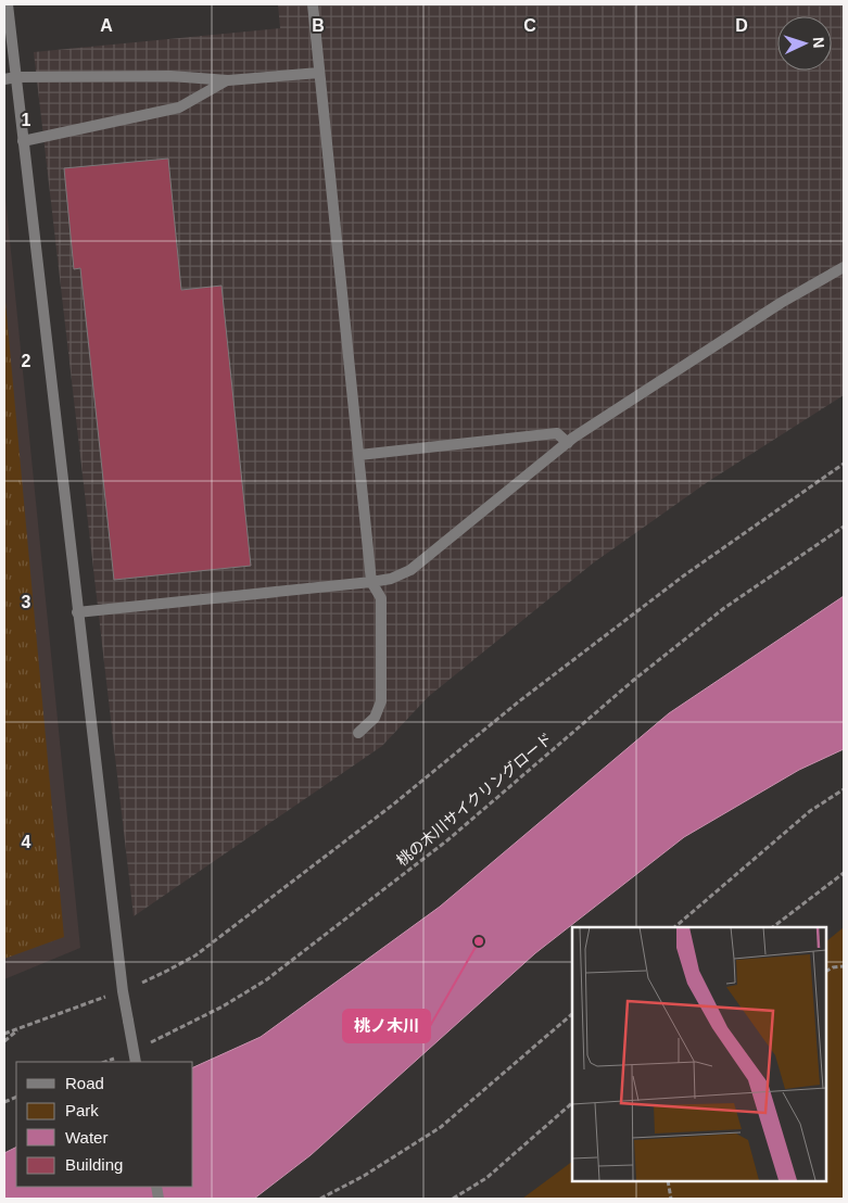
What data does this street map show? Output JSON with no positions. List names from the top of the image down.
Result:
{
  "streets": {
    "path": ["桃の木川サイクリングロード"]
  },
  "places": ["桃ノ木川"],
  "legend": [
    "Road",
    "Park",
    "Water",
    "Building"
  ],
  "north": "right",
  "grid": {
    "columns": [
      "A",
      "B",
      "C",
      "D"
    ],
    "rows": [
      "1",
      "2",
      "3",
      "4"
    ]
  }
}
